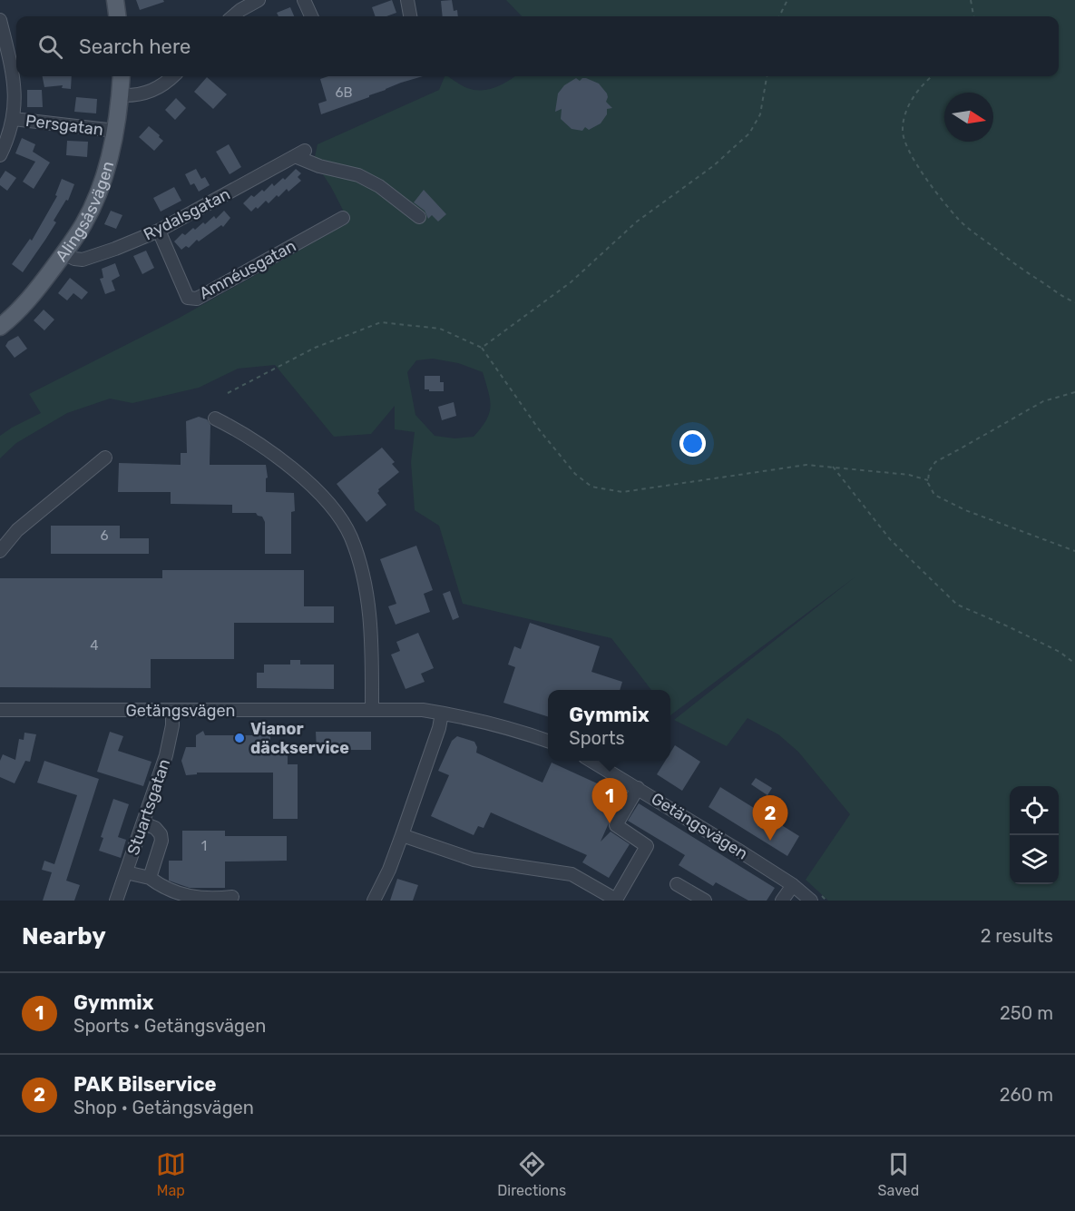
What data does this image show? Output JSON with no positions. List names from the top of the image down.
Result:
{
  "streets": {
    "main road": ["Alingsåsvägen"],
    "street": [
      "Persgatan",
      "Rydalsgatan",
      "Amnéusgatan",
      "Getängsvägen",
      "Stuartsgatan"
    ]
  },
  "crossings": [
    ["Persgatan", "Alingsåsvägen"],
    ["Alingsåsvägen", "Rydalsgatan"],
    ["Rydalsgatan", "Amnéusgatan"],
    ["Getängsvägen", "Stuartsgatan"]
  ],
  "places": ["Vianor däckservice"],
  "house_numbers": [
    "6B",
    "6",
    "4",
    "1"
  ],
  "north": "right",
  "page": {
    "search": "Search here",
    "popup": ["Gymmix", "Sports"],
    "pins": ["1", "2"],
    "heading": ["Nearby", "2 results"],
    "list": [
      {
        "mark": "1",
        "name": "Gymmix",
        "note": "Sports · Getängsvägen",
        "value": "250 m"
      },
      {
        "mark": "2",
        "name": "PAK Bilservice",
        "note": "Shop · Getängsvägen",
        "value": "260 m"
      }
    ],
    "nav": ["Map", "Directions", "Saved"]
  }
}
